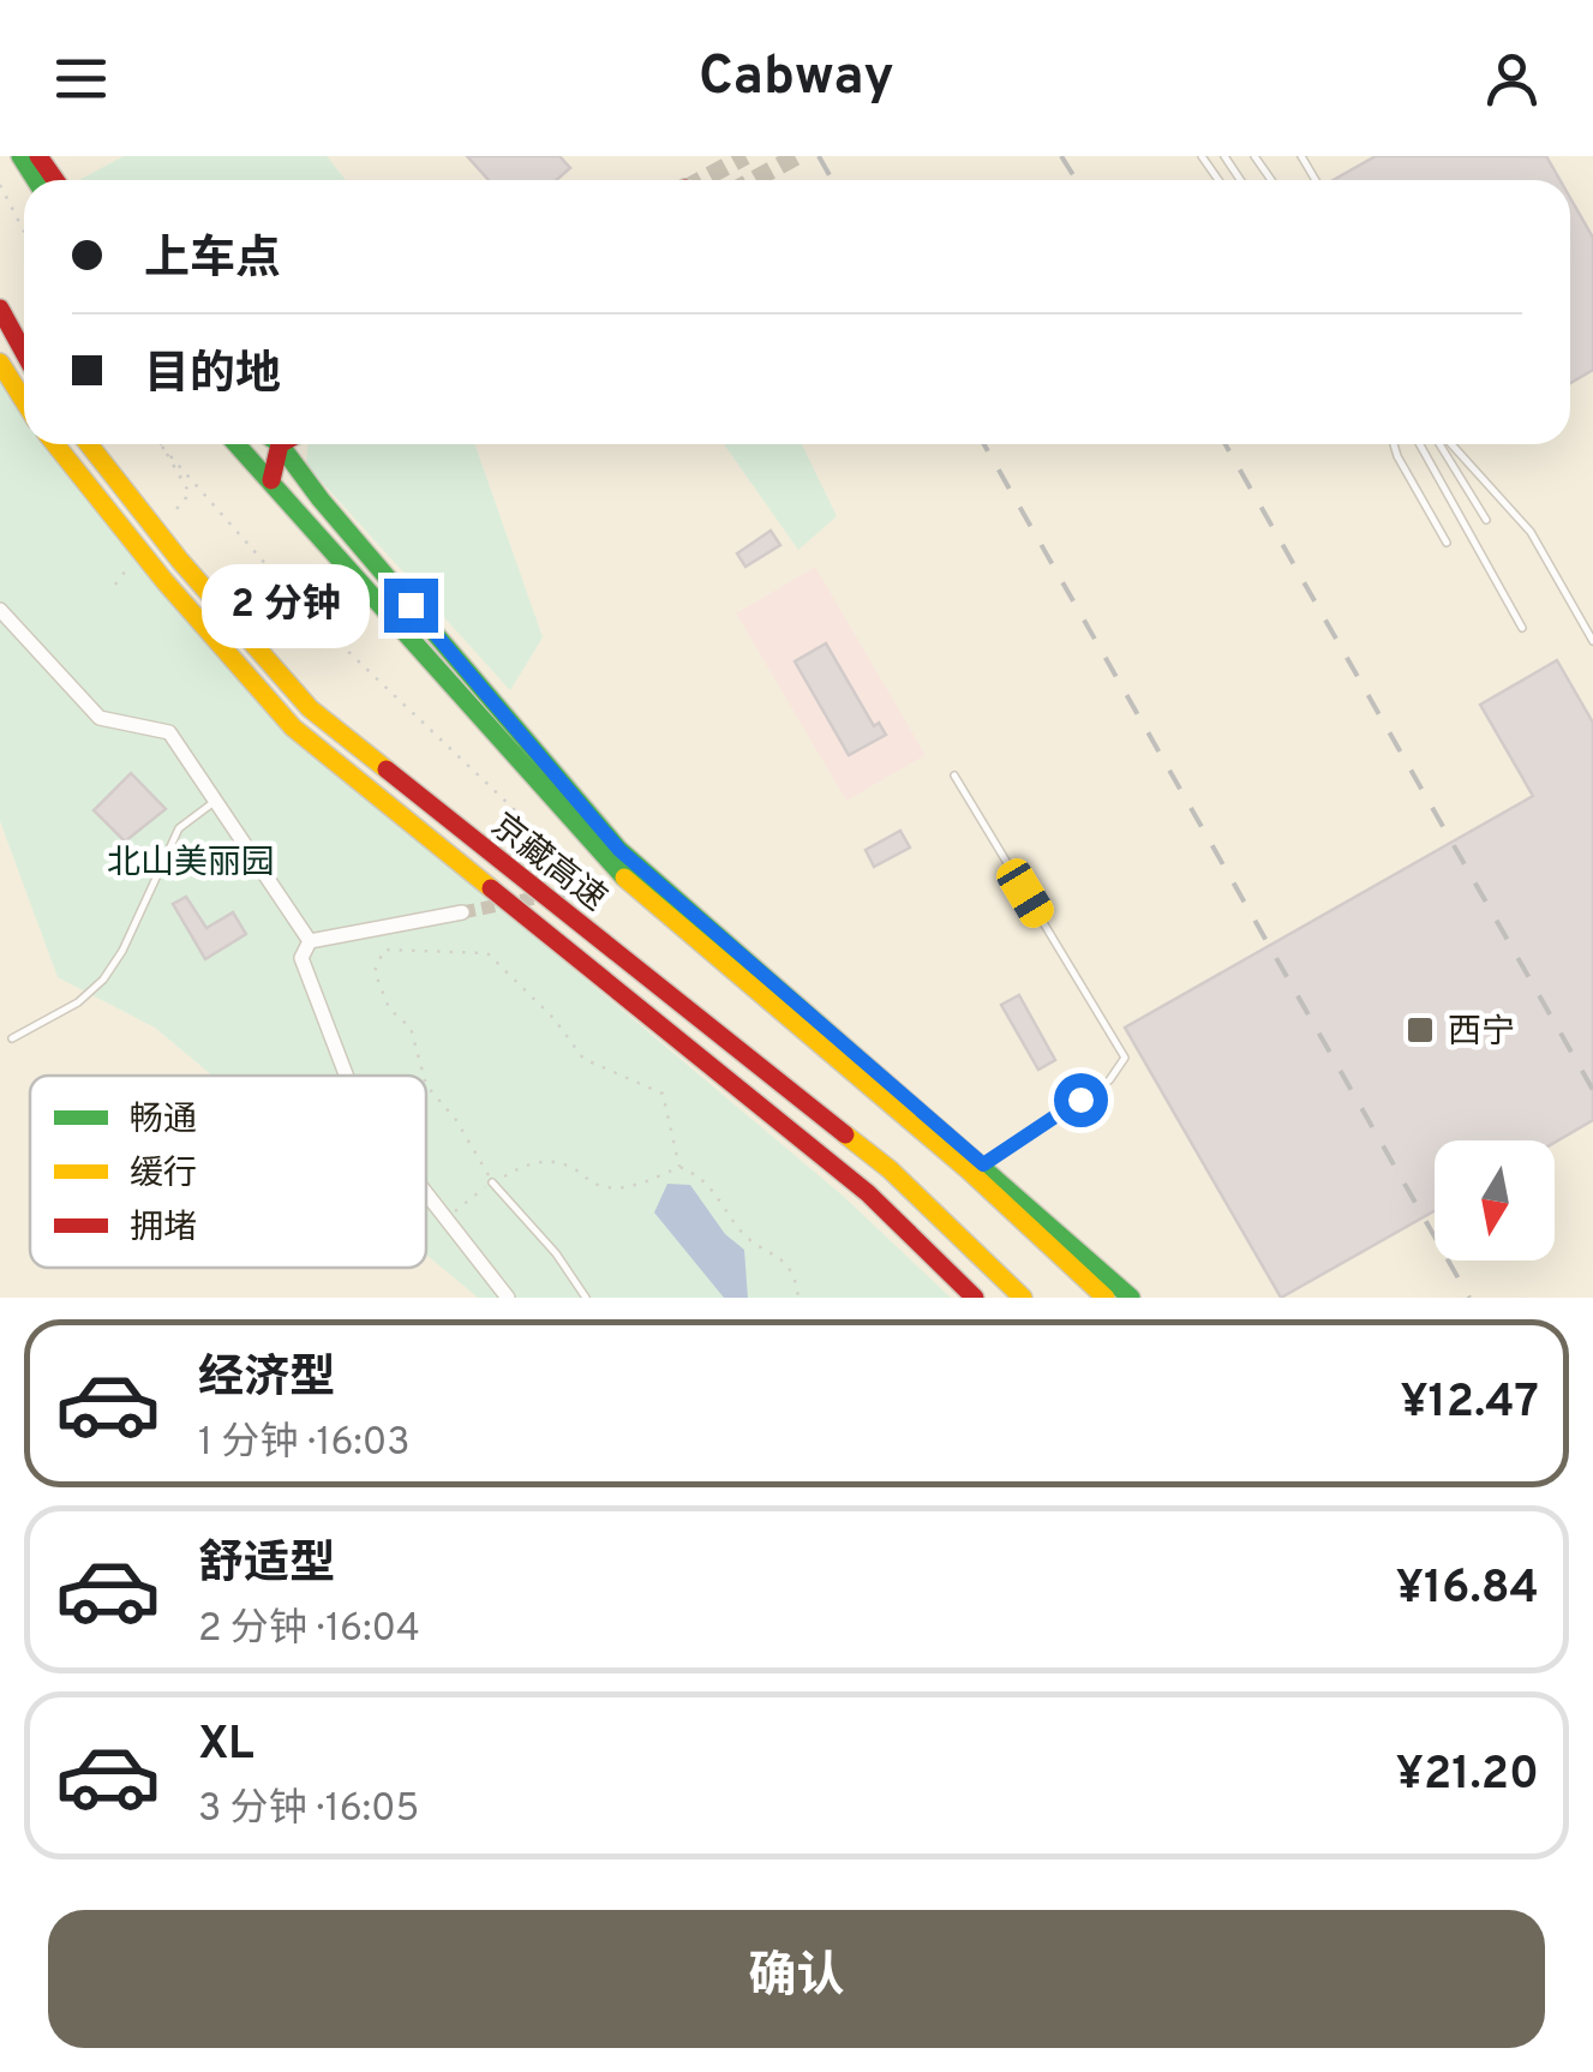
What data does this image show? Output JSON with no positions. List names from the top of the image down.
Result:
{
  "streets": {
    "main road": ["京藏高速"]
  },
  "parks": ["北山美丽园"],
  "places": {
    "transit": ["西宁"]
  },
  "legend": ["畅通", "缓行", "拥堵"],
  "north": "bottom",
  "page": {
    "header": "Cabway",
    "banner": ["上车点", "目的地"],
    "bubble": "2 分钟",
    "list": [
      {
        "name": "经济型",
        "note": "1 分钟 · 16:03",
        "value": "¥12.47"
      },
      {
        "name": "舒适型",
        "note": "2 分钟 · 16:04",
        "value": "¥16.84"
      },
      {
        "name": "XL",
        "note": "3 分钟 · 16:05",
        "value": "¥21.20"
      }
    ],
    "buttons": "确认"
  }
}
